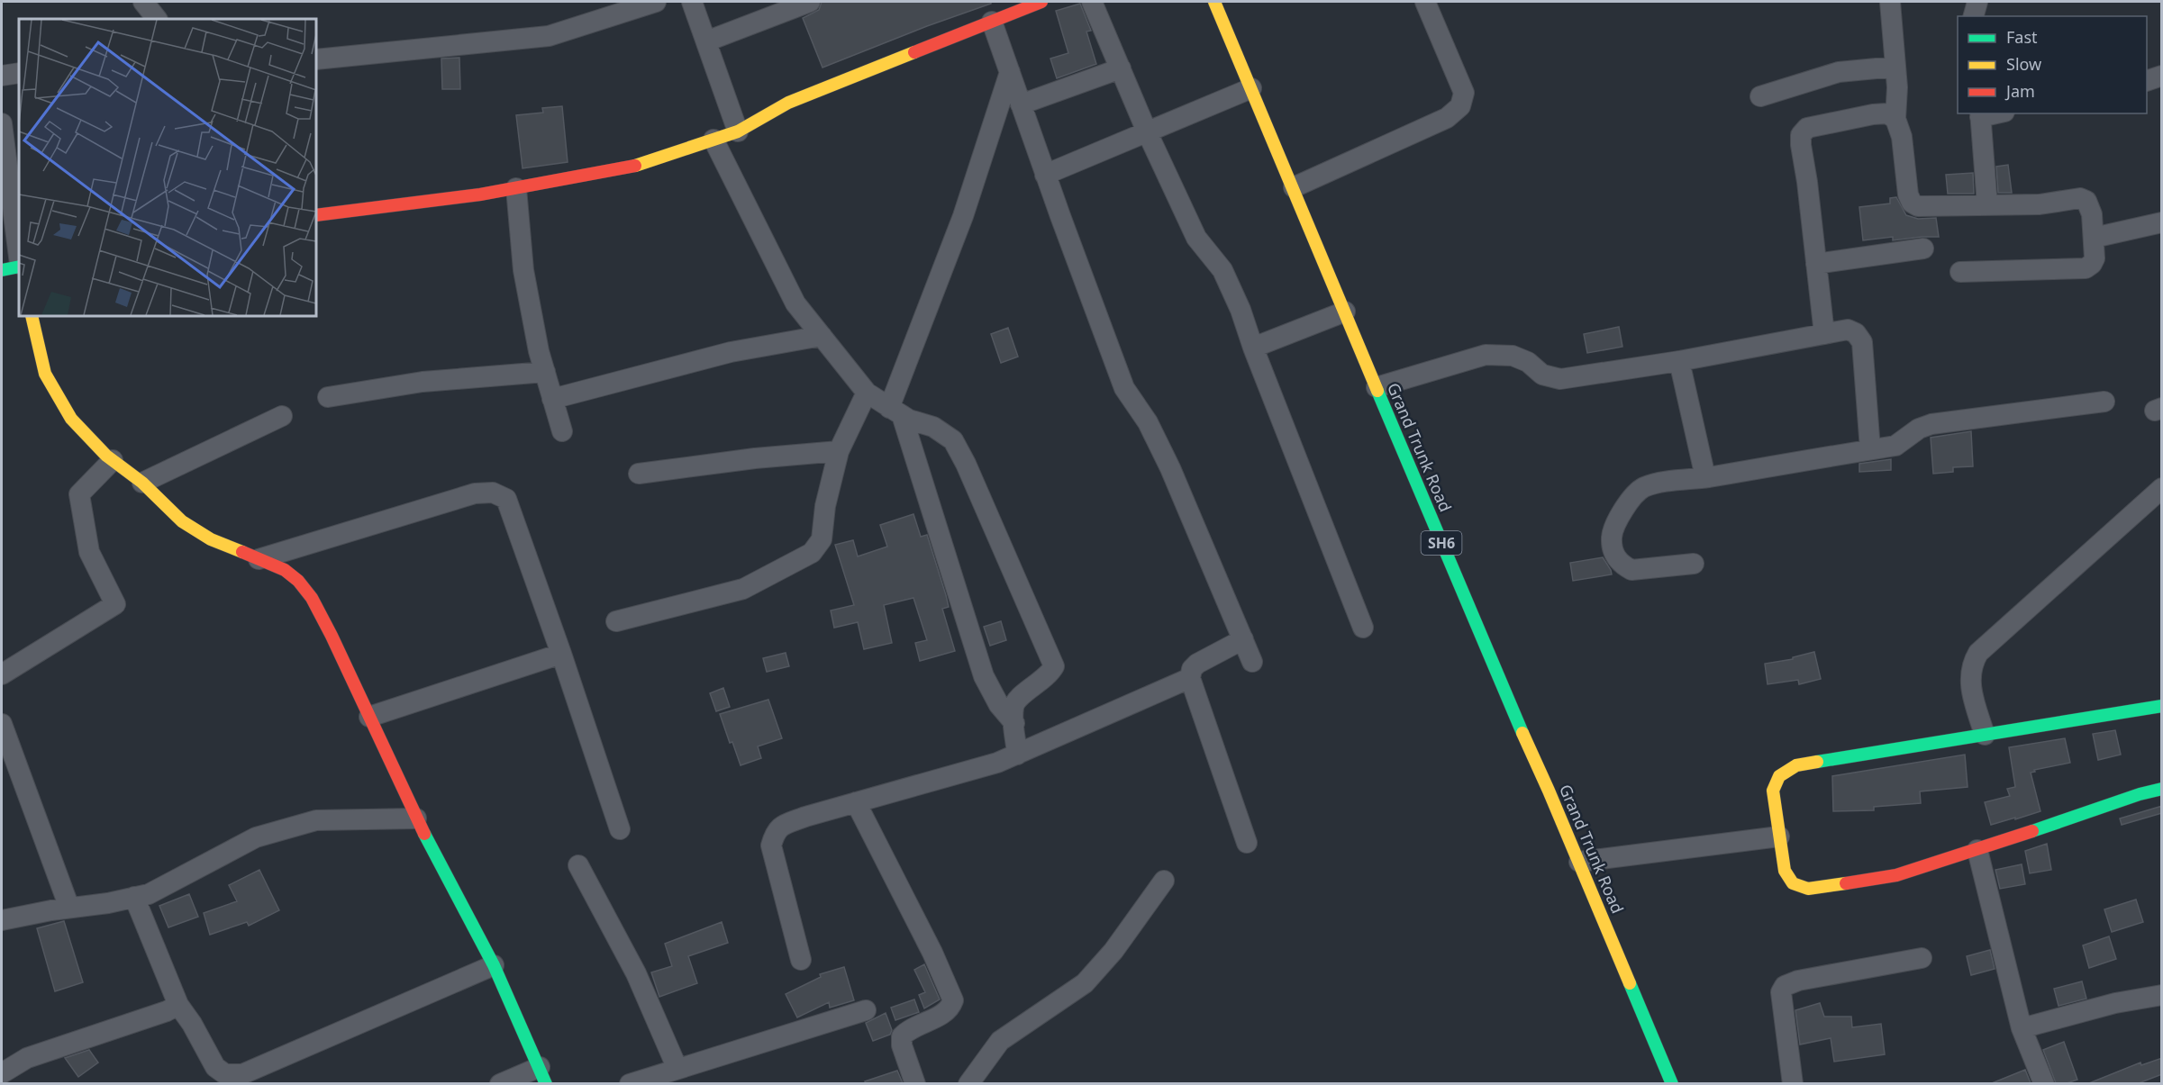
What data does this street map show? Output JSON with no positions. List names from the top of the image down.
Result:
{
  "streets": {
    "street": ["Grand Trunk Road", "SH6"]
  },
  "legend": ["Fast", "Slow", "Jam"]
}
